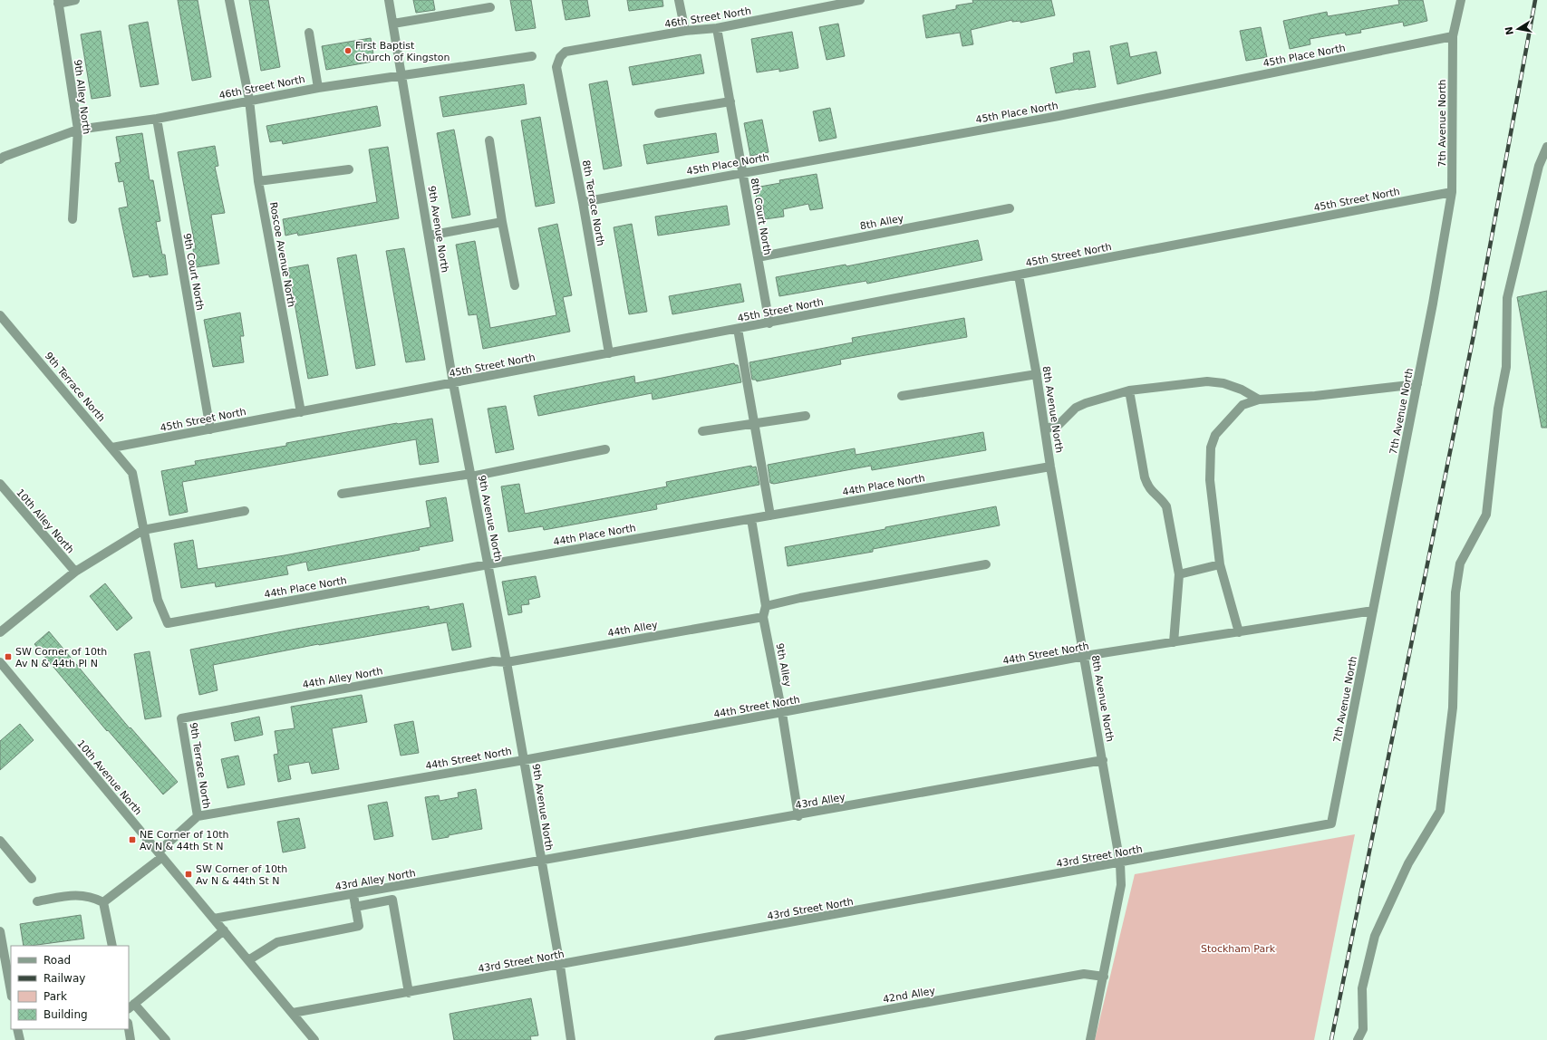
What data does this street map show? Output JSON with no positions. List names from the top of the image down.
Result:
{
  "streets": {
    "street": [
      "46th Street North",
      "45th Place North",
      "9th Alley North",
      "7th Avenue North",
      "45th Street North",
      "8th Terrace North",
      "8th Court North",
      "8th Alley",
      "9th Avenue North",
      "Roscoe Avenue North",
      "9th Court North",
      "9th Terrace North",
      "8th Avenue North",
      "44th Place North",
      "10th Alley North",
      "44th Alley",
      "44th Street North",
      "9th Alley",
      "44th Alley North",
      "10th Avenue North",
      "43rd Alley",
      "43rd Street North",
      "43rd Alley North",
      "42nd Alley"
    ]
  },
  "crossings": [
    ["46th Street North", "9th Alley North"],
    ["46th Street North", "8th Terrace North"],
    ["46th Street North", "8th Court North"],
    ["46th Street North", "9th Avenue North"],
    ["46th Street North", "Roscoe Avenue North"],
    ["46th Street North", "9th Court North"],
    ["45th Place North", "7th Avenue North"],
    ["45th Place North", "8th Terrace North"],
    ["45th Place North", "8th Court North"],
    ["7th Avenue North", "45th Street North"],
    ["7th Avenue North", "44th Street North"],
    ["7th Avenue North", "43rd Street North"],
    ["45th Street North", "8th Terrace North"],
    ["45th Street North", "8th Court North"],
    ["45th Street North", "9th Avenue North"],
    ["45th Street North", "Roscoe Avenue North"],
    ["45th Street North", "9th Court North"],
    ["45th Street North", "9th Terrace North"],
    ["45th Street North", "8th Avenue North"],
    ["8th Court North", "8th Alley"],
    ["9th Avenue North", "44th Place North"],
    ["9th Avenue North", "44th Alley"],
    ["9th Avenue North", "44th Street North"],
    ["9th Avenue North", "44th Alley North"],
    ["9th Avenue North", "43rd Alley"],
    ["9th Avenue North", "43rd Street North"],
    ["9th Avenue North", "43rd Alley North"],
    ["9th Terrace North", "44th Place North"],
    ["9th Terrace North", "44th Street North"],
    ["9th Terrace North", "44th Alley North"],
    ["8th Avenue North", "44th Place North"],
    ["8th Avenue North", "44th Street North"],
    ["8th Avenue North", "43rd Alley"],
    ["8th Avenue North", "43rd Street North"],
    ["8th Avenue North", "42nd Alley"],
    ["44th Place North", "9th Alley"],
    ["44th Alley", "9th Alley"],
    ["44th Alley", "44th Alley North"],
    ["44th Street North", "9th Alley"],
    ["9th Alley", "43rd Alley"],
    ["10th Avenue North", "43rd Street North"],
    ["10th Avenue North", "43rd Alley North"],
    ["43rd Alley", "43rd Alley North"]
  ],
  "parks": ["Stockham Park"],
  "places": {
    "other": ["First Baptist Church of Kingston"],
    "transit": ["SW Corner of 10th Av N & 44th Pl N", "NE Corner of 10th Av N & 44th St N", "SW Corner of 10th Av N & 44th St N"]
  },
  "legend": [
    "Road",
    "Railway",
    "Park",
    "Building"
  ],
  "north": "left"
}
